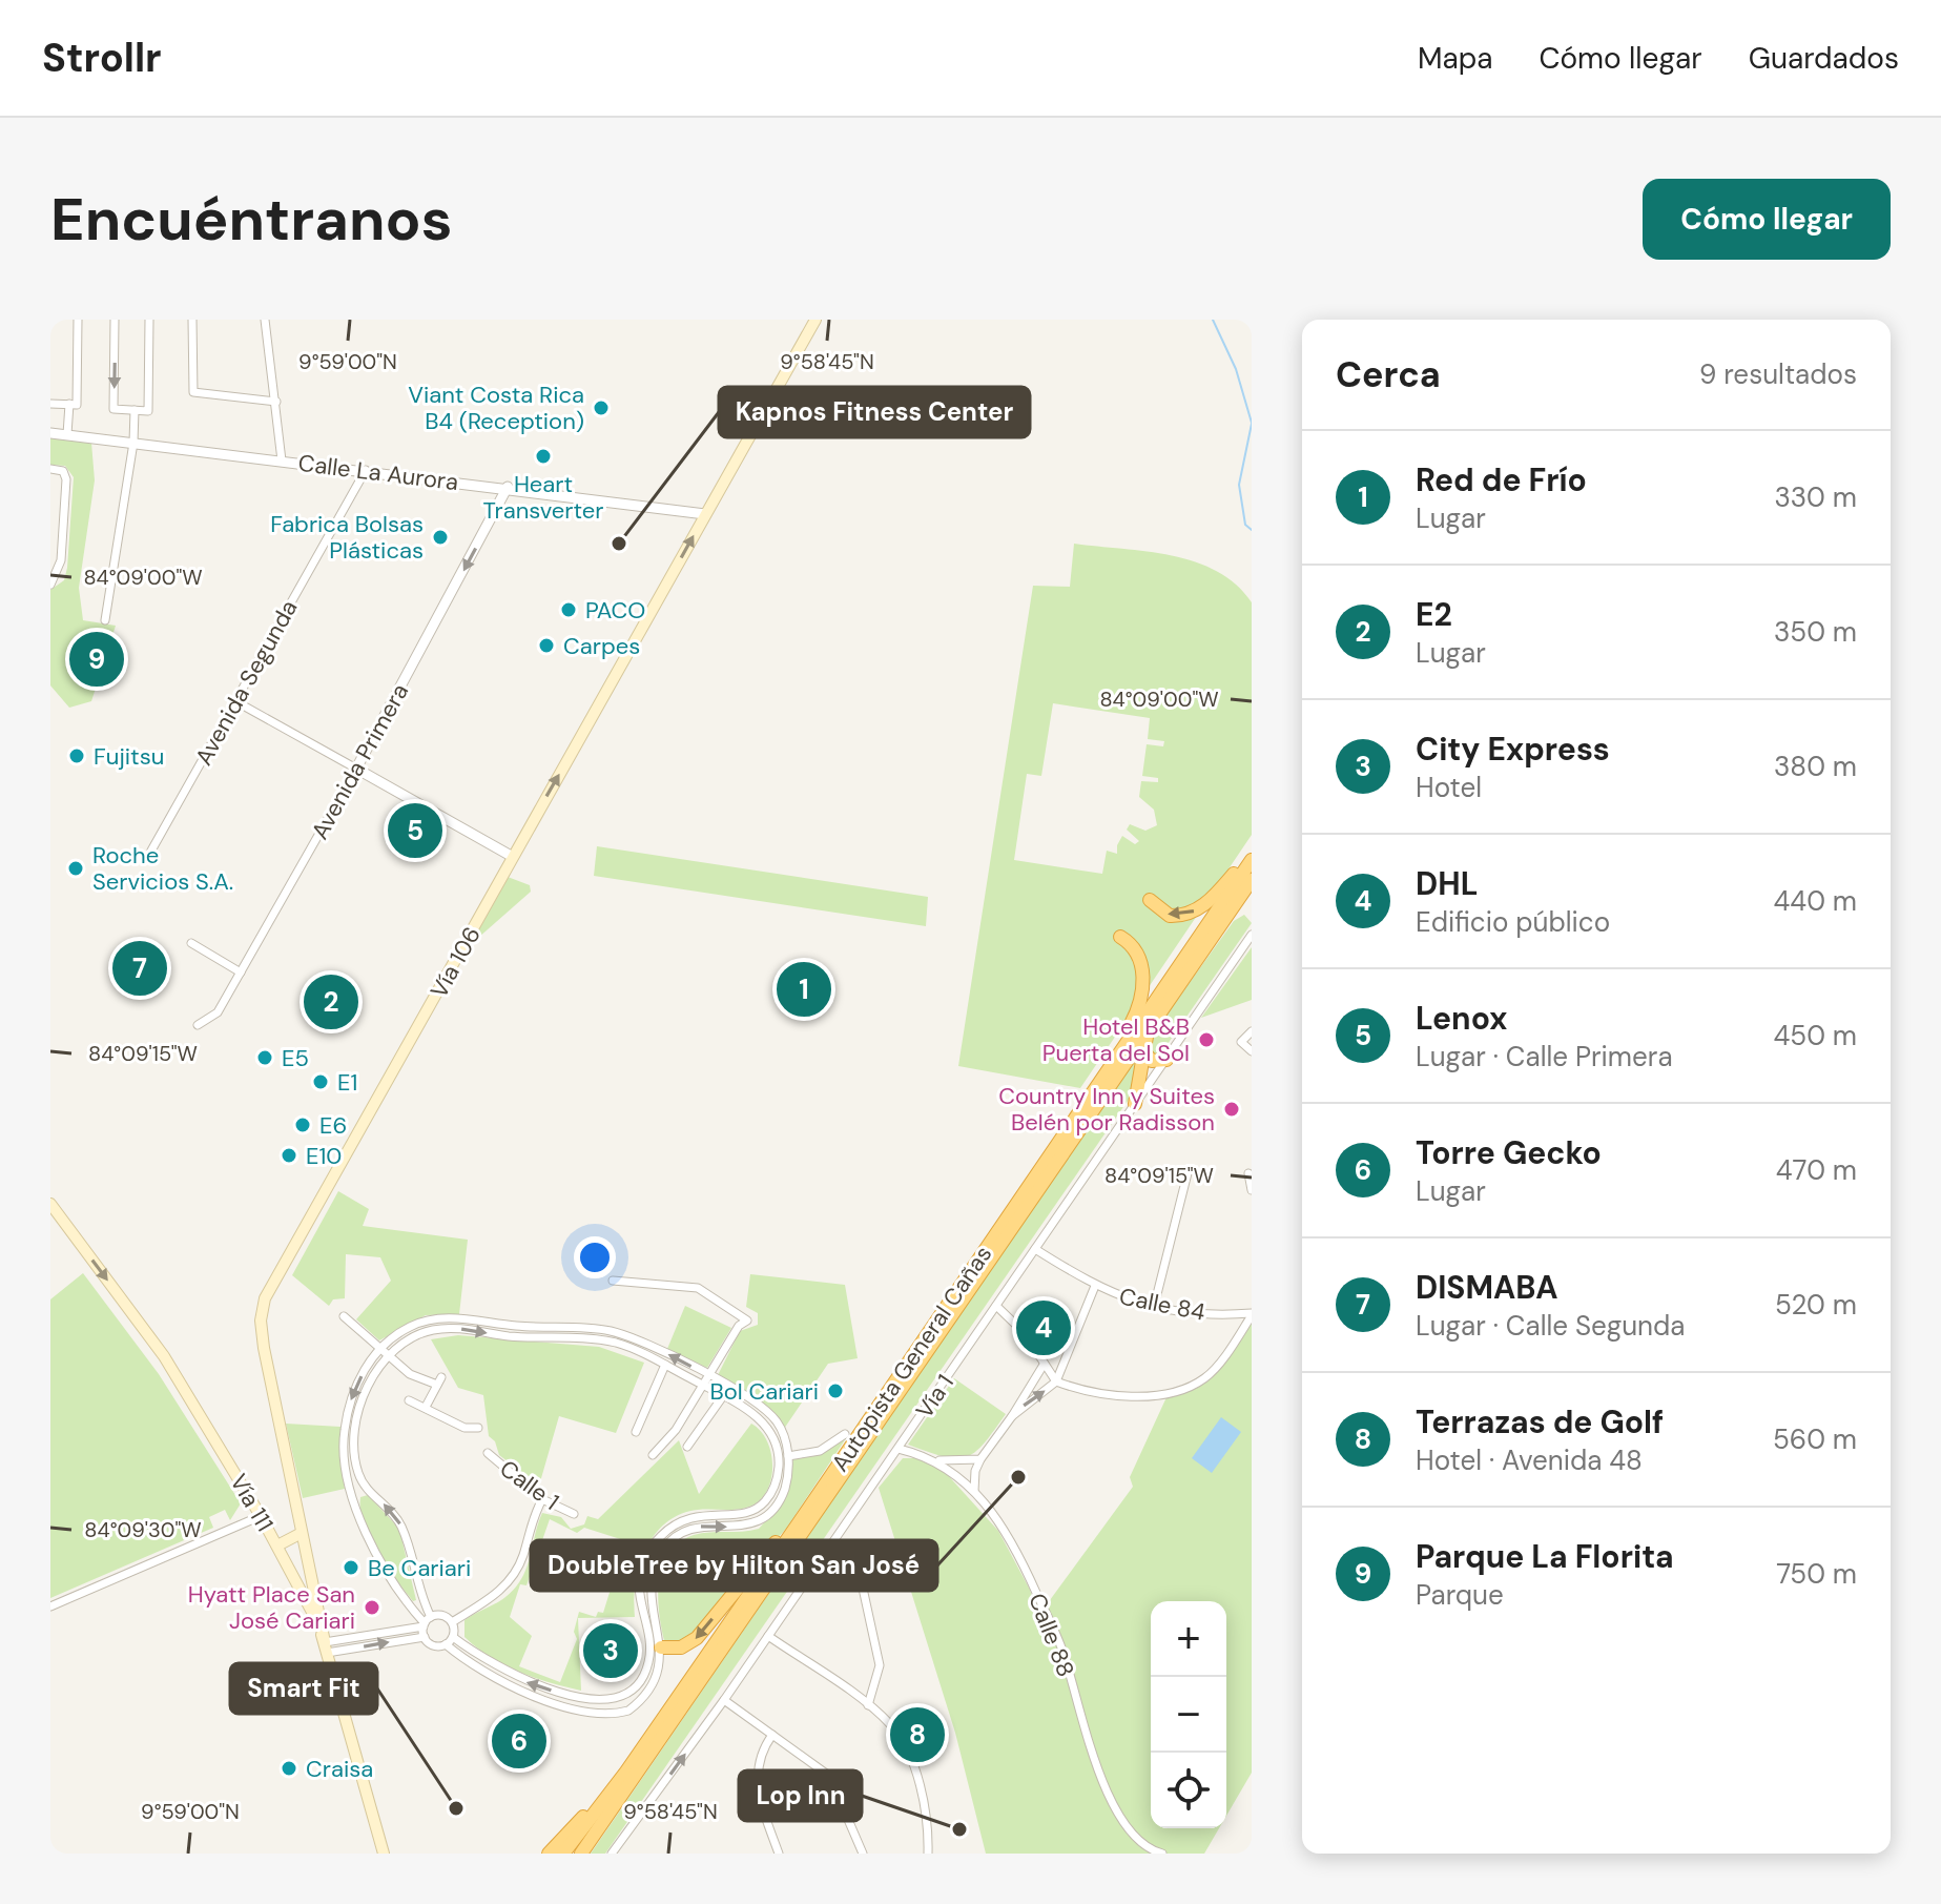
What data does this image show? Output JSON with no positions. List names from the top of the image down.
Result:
{
  "streets": {
    "highway": ["Autopista General Cañas"],
    "main road": ["Vía 106", "Vía 111"],
    "street": [
      "Calle La Aurora",
      "Avenida Segunda",
      "Avenida Primera",
      "Calle 84",
      "Vía 1",
      "Calle 1",
      "Calle 88"
    ]
  },
  "crossings": [
    ["Calle La Aurora", "Avenida Segunda"],
    ["Calle La Aurora", "Avenida Primera"],
    ["Calle La Aurora", "Vía 106"],
    ["Vía 106", "Vía 111"],
    ["Calle 84", "Vía 1"],
    ["Vía 1", "Calle 88"]
  ],
  "one_way": ["Avenida Primera", "Vía 111"],
  "places": [
    "Viant Costa Rica B4 (Reception)",
    "Heart Transverter",
    "Fabrica Bolsas Plásticas",
    "Kapnos Fitness Center",
    "PACO",
    "Carpes",
    "Fujitsu",
    "Roche Servicios S.A.",
    "Hotel B&B Puerta del Sol",
    "E5",
    "E1",
    "Country Inn y Suites Belén por Radisson",
    "E6",
    "E10",
    "Bol Cariari",
    "DoubleTree by Hilton San José",
    "Be Cariari",
    "Hyatt Place San José Cariari",
    "Craisa",
    "Smart Fit",
    "Lop Inn"
  ],
  "page": {
    "header": "Strollr",
    "nav": ["Mapa", "Cómo llegar", "Guardados"],
    "buttons": "Cómo llegar",
    "title": "Encuéntranos",
    "heading": ["Cerca", "9 resultados"],
    "list": [
      {
        "mark": "1",
        "name": "Red de Frío",
        "note": "Lugar",
        "value": "330 m"
      },
      {
        "mark": "2",
        "name": "E2",
        "note": "Lugar",
        "value": "350 m"
      },
      {
        "mark": "3",
        "name": "City Express",
        "note": "Hotel",
        "value": "380 m"
      },
      {
        "mark": "4",
        "name": "DHL",
        "note": "Edificio público",
        "value": "440 m"
      },
      {
        "mark": "5",
        "name": "Lenox",
        "note": "Lugar · Calle Primera",
        "value": "450 m"
      },
      {
        "mark": "6",
        "name": "Torre Gecko",
        "note": "Lugar",
        "value": "470 m"
      },
      {
        "mark": "7",
        "name": "DISMABA",
        "note": "Lugar · Calle Segunda",
        "value": "520 m"
      },
      {
        "mark": "8",
        "name": "Terrazas de Golf",
        "note": "Hotel · Avenida 48",
        "value": "560 m"
      },
      {
        "mark": "9",
        "name": "Parque La Florita",
        "note": "Parque",
        "value": "750 m"
      }
    ],
    "pins": [
      "9",
      "5",
      "7",
      "1",
      "2",
      "4",
      "3",
      "8",
      "6"
    ],
    "map_buttons": ["+", "−"]
  },
  "coordinates": [
    "9°59'00\"N",
    "9°58'45\"N",
    "84°09'00\"W",
    "84°09'15\"W",
    "84°09'30\"W"
  ]
}
